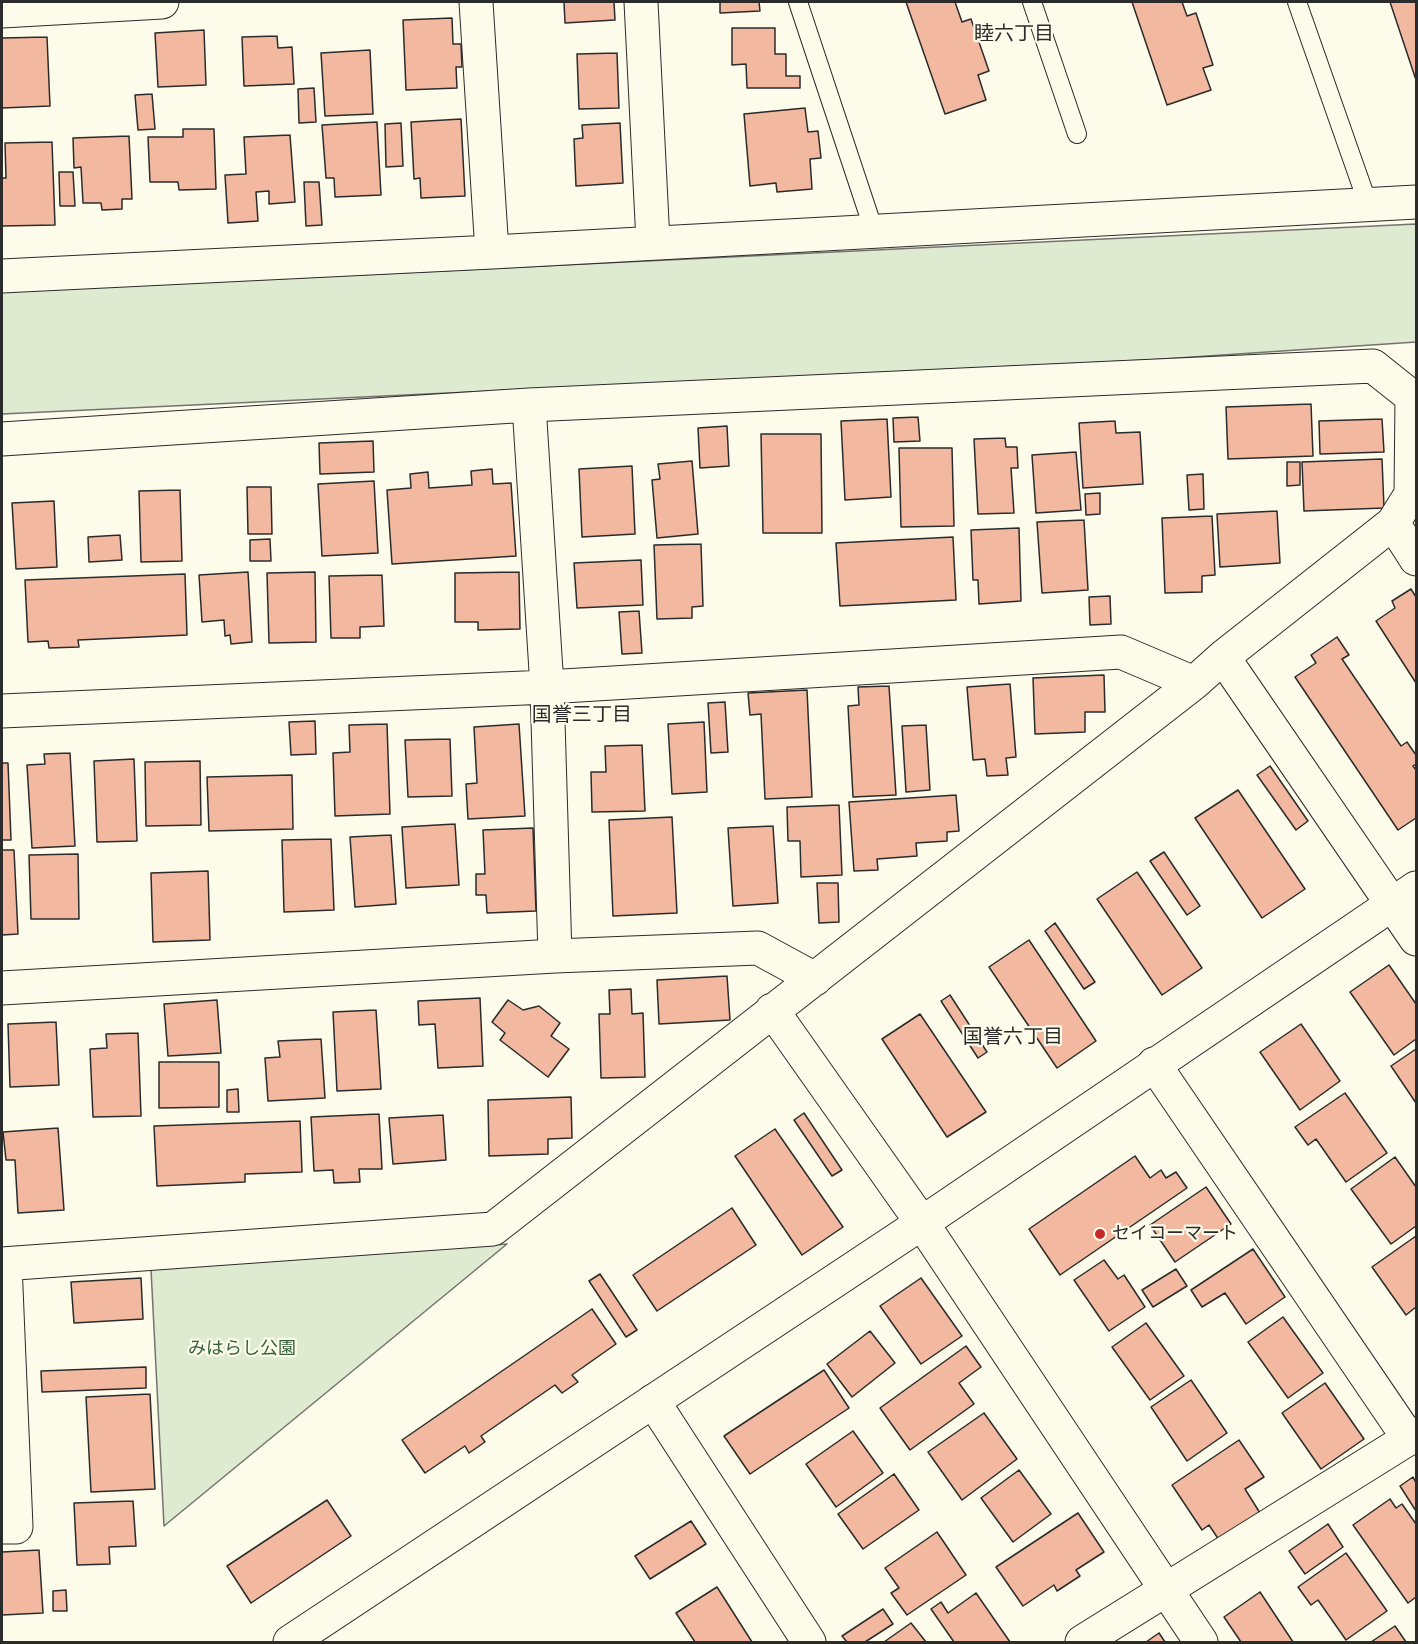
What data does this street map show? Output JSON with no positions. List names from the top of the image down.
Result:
{
  "districts": ["睦六丁目", "国誉三丁目", "国誉六丁目"],
  "parks": ["みはらし公園"],
  "places": ["セイコーマート"]
}
